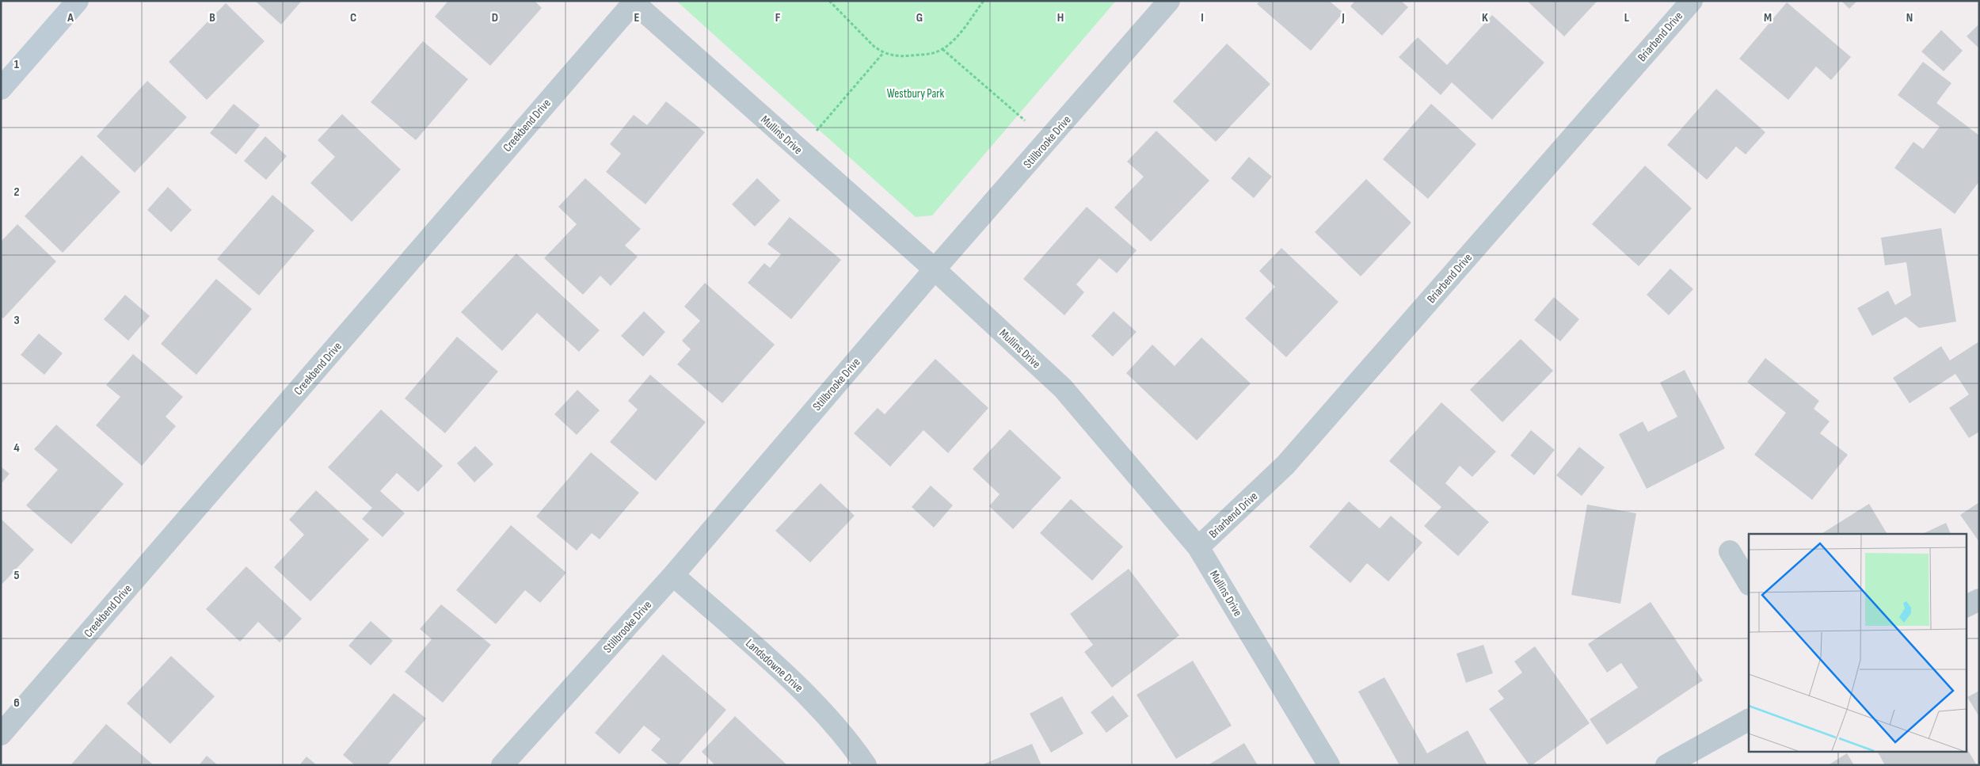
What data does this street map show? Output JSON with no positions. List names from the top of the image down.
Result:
{
  "streets": {
    "street": [
      "Briarbend Drive",
      "Creekbend Drive",
      "Mullins Drive",
      "Stillbrooke Drive",
      "Landsdowne Drive"
    ]
  },
  "crossings": [
    ["Briarbend Drive", "Mullins Drive"],
    ["Creekbend Drive", "Mullins Drive"],
    ["Mullins Drive", "Stillbrooke Drive"],
    ["Stillbrooke Drive", "Landsdowne Drive"]
  ],
  "parks": ["Westbury Park"],
  "grid": {
    "columns": [
      "A",
      "B",
      "C",
      "D",
      "E",
      "F",
      "G",
      "H",
      "I",
      "J",
      "K",
      "L",
      "M",
      "N"
    ],
    "rows": [
      "1",
      "2",
      "3",
      "4",
      "5",
      "6"
    ]
  }
}
